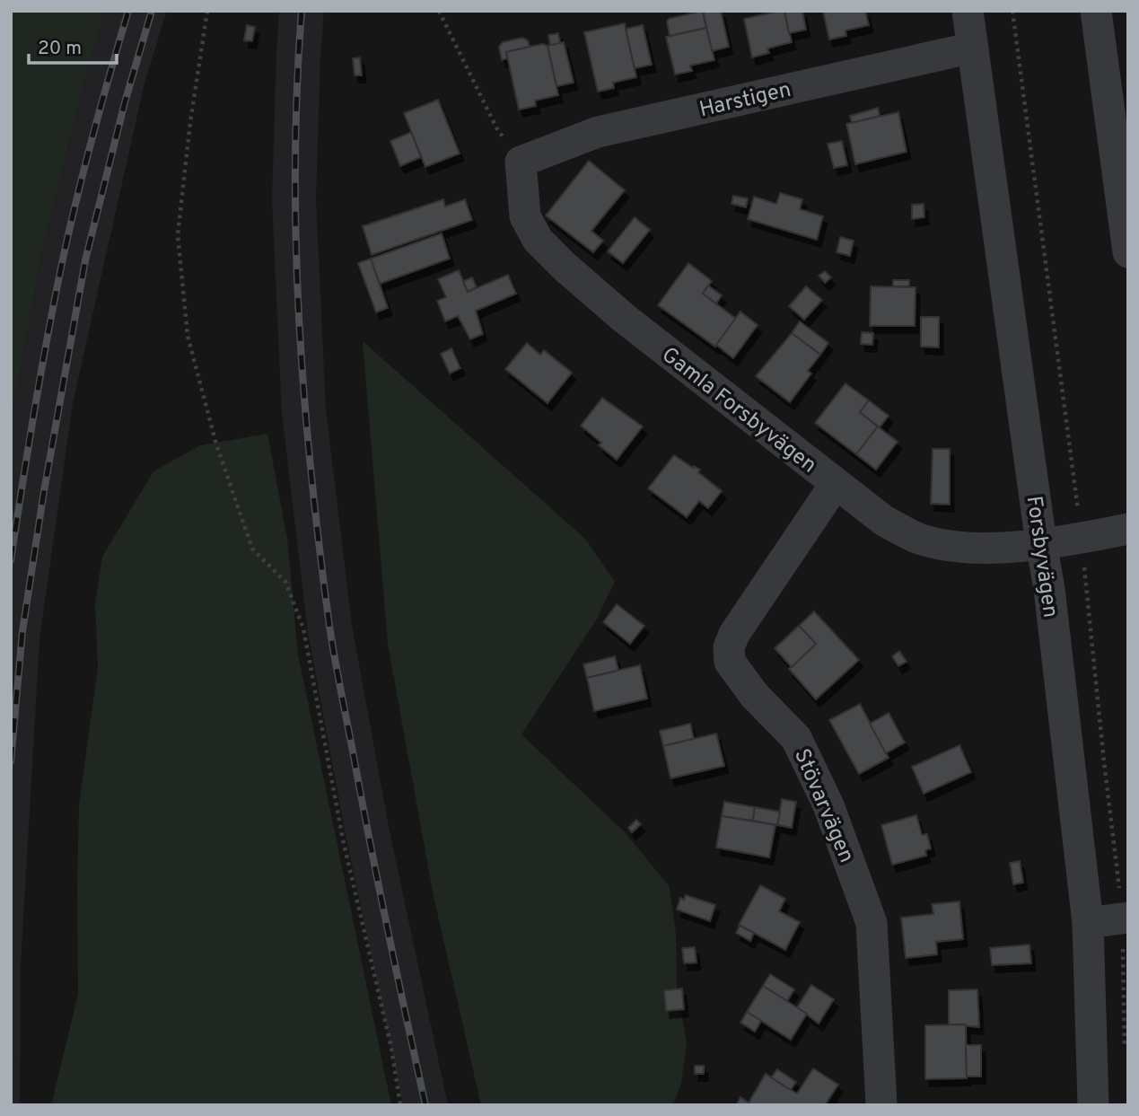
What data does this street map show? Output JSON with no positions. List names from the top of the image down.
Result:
{
  "streets": {
    "street": [
      "Harstigen",
      "Gamla Forsbyvägen",
      "Forsbyvägen",
      "Stövarvägen"
    ]
  },
  "crossings": [
    ["Harstigen", "Gamla Forsbyvägen"],
    ["Harstigen", "Forsbyvägen"],
    ["Gamla Forsbyvägen", "Forsbyvägen"],
    ["Gamla Forsbyvägen", "Stövarvägen"]
  ],
  "scale_bar": "20 m"
}
